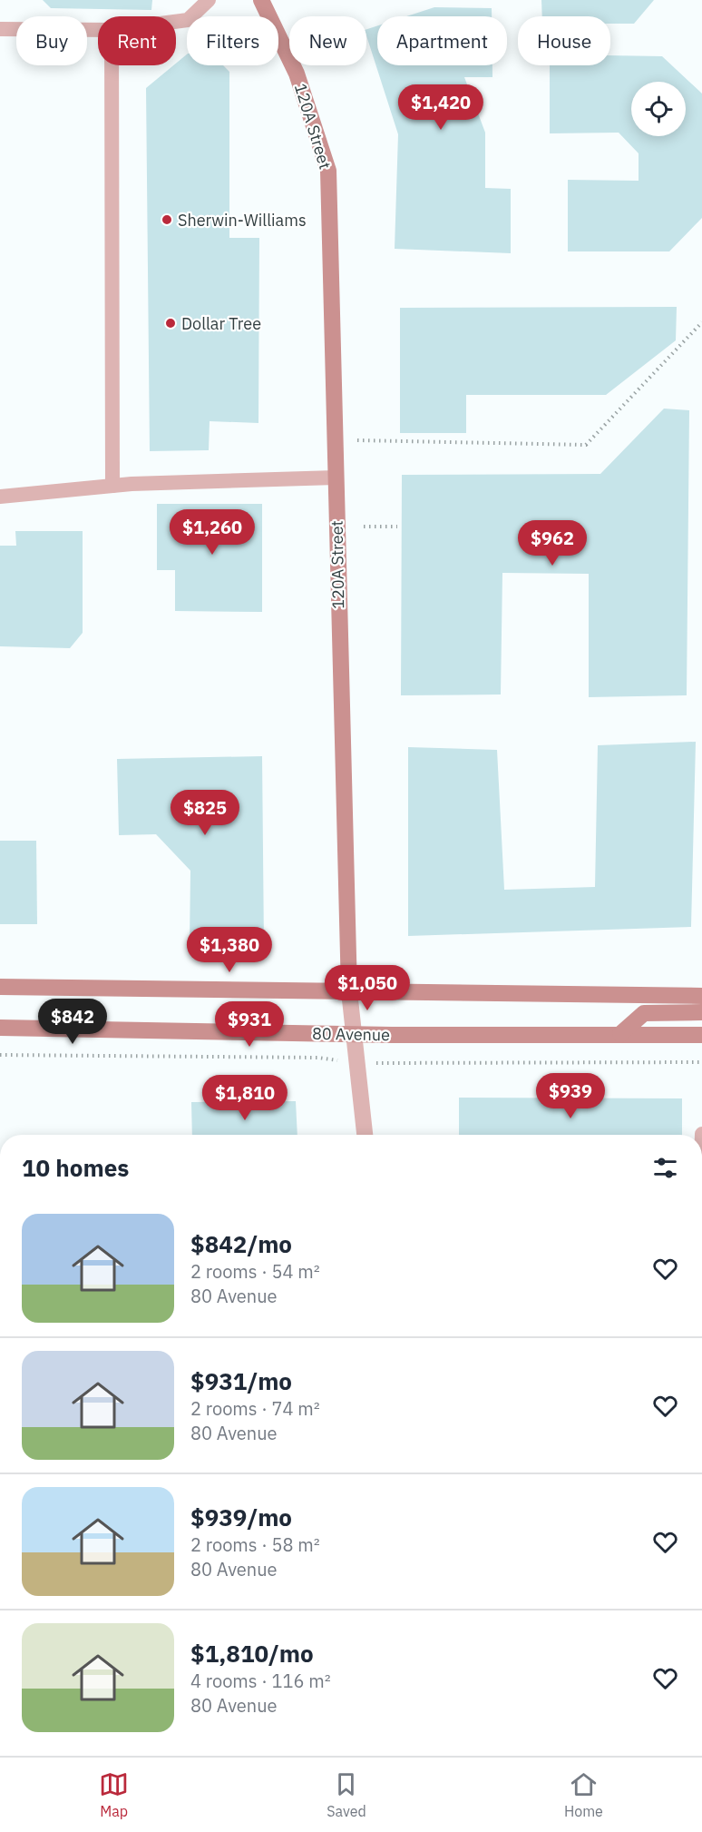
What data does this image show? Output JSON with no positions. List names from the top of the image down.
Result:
{
  "streets": {
    "main road": ["120A Street", "80 Avenue"]
  },
  "crossings": [
    ["120A Street", "80 Avenue"]
  ],
  "places": ["Sherwin-Williams", "Dollar Tree"],
  "page": {
    "chip": [
      "Buy",
      "Rent",
      "Filters",
      "New",
      "Apartment",
      "House"
    ],
    "price": [
      "$1,420",
      "$1,260",
      "$962",
      "$825",
      "$1,380",
      "$1,050",
      "$842",
      "$931",
      "$939",
      "$1,810"
    ],
    "heading": "10 homes",
    "list": [
      {
        "name": "$842/mo",
        "note": "2 rooms · 54 m² · 80 Avenue"
      },
      {
        "name": "$931/mo",
        "note": "2 rooms · 74 m² · 80 Avenue"
      },
      {
        "name": "$939/mo",
        "note": "2 rooms · 58 m² · 80 Avenue"
      },
      {
        "name": "$1,810/mo",
        "note": "4 rooms · 116 m² · 80 Avenue"
      }
    ],
    "tabs": ["Map", "Saved", "Home"]
  }
}
